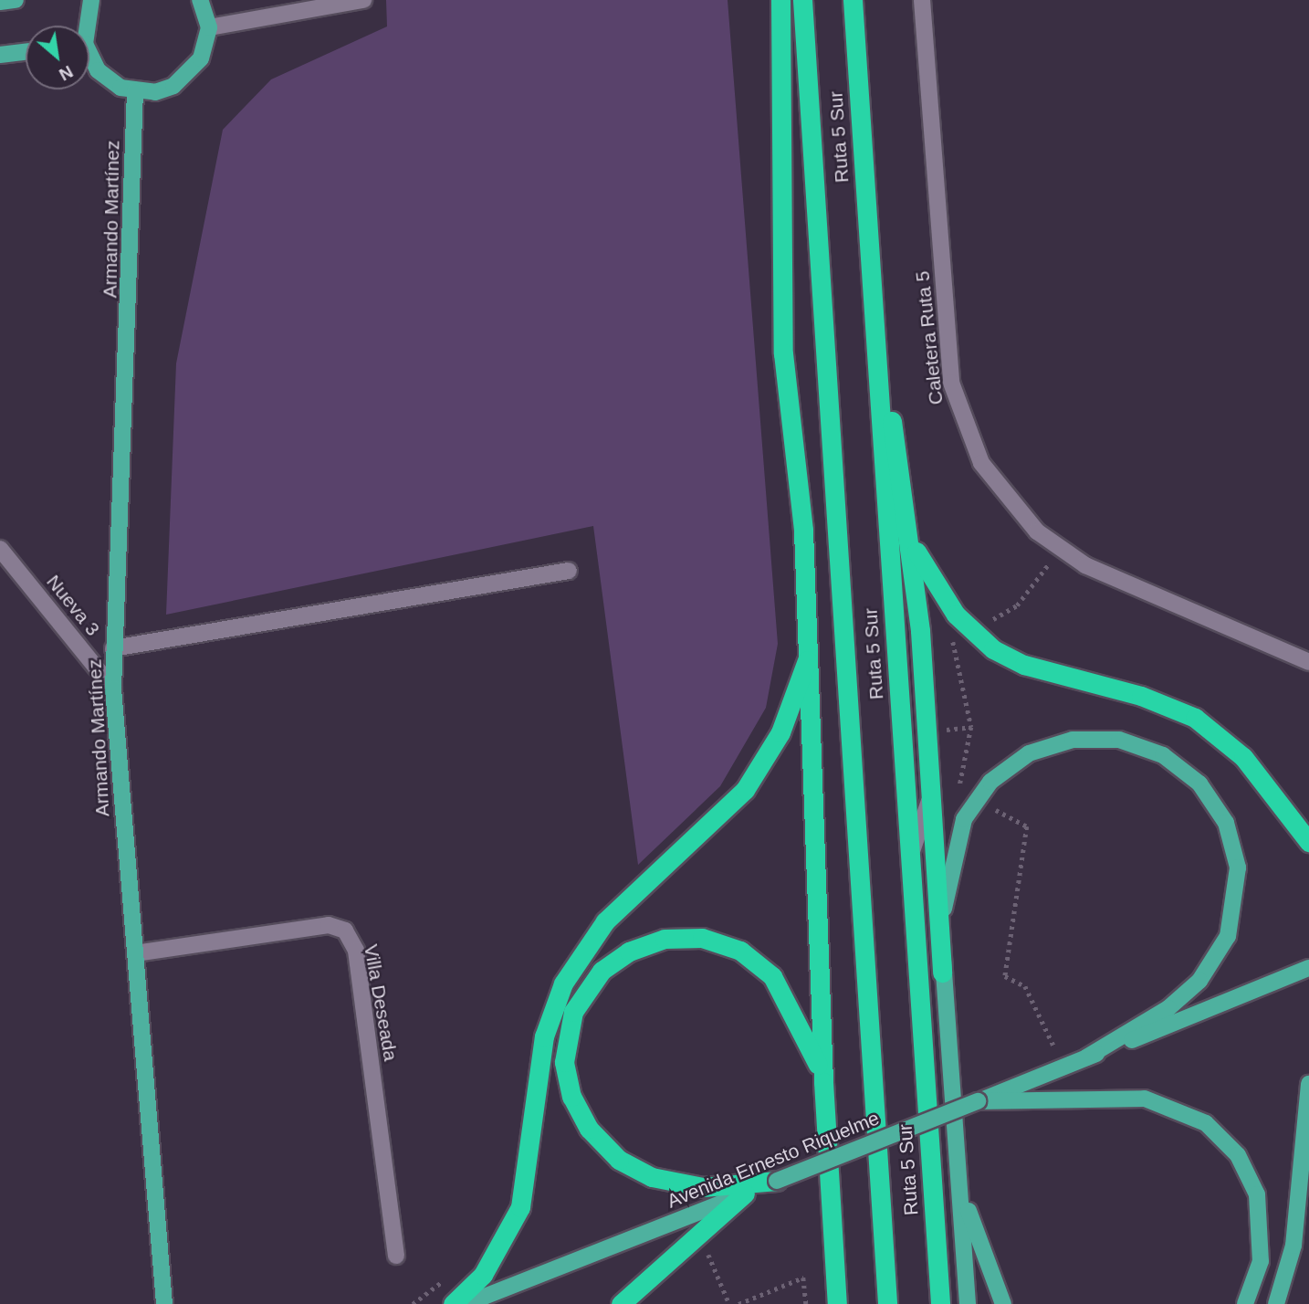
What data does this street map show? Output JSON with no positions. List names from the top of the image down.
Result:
{
  "streets": {
    "highway": ["Ruta 5 Sur"],
    "main road": ["Armando Martínez", "Avenida Ernesto Riquelme"],
    "street": ["Caletera Ruta 5", "Nueva 3", "Villa Deseada"]
  },
  "crossings": [
    ["Armando Martínez", "Nueva 3"],
    ["Armando Martínez", "Villa Deseada"]
  ],
  "north": "bottom right"
}
